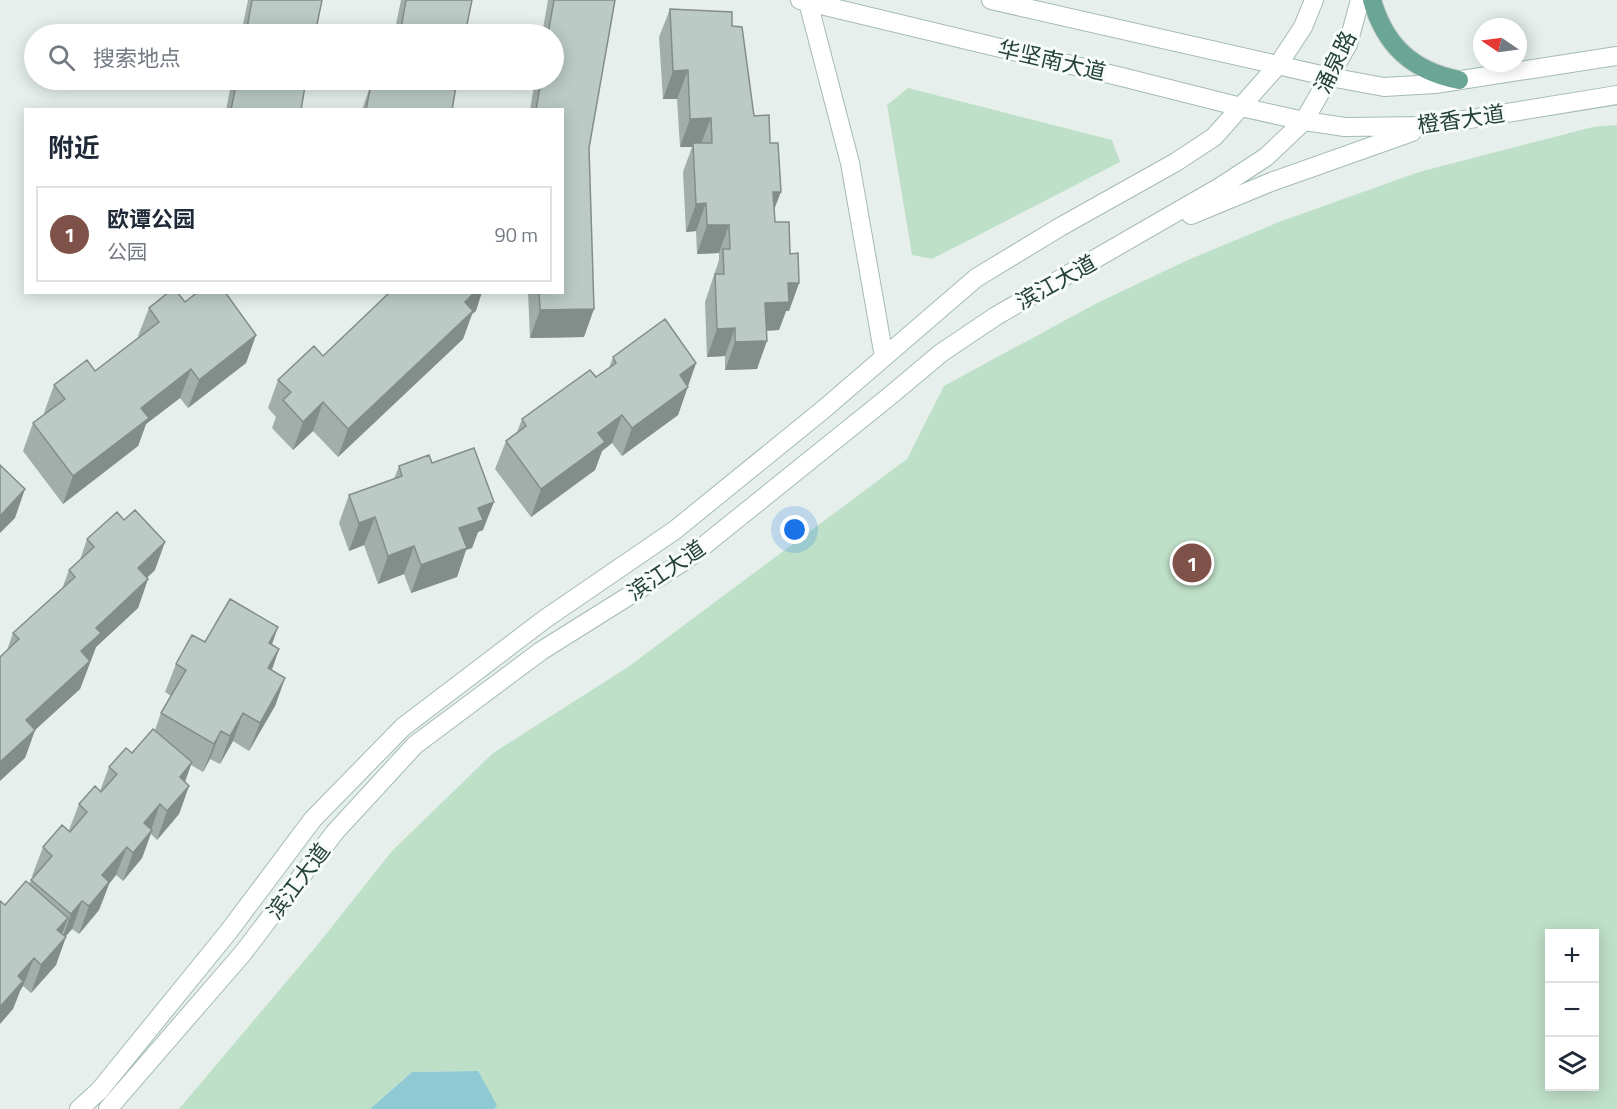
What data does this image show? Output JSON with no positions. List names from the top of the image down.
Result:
{
  "streets": {
    "main road": [
      "华坚南大道",
      "涌泉路",
      "橙香大道",
      "滨江大道"
    ]
  },
  "crossings": [
    ["华坚南大道", "涌泉路"],
    ["华坚南大道", "橙香大道"],
    ["华坚南大道", "滨江大道"],
    ["涌泉路", "橙香大道"],
    ["涌泉路", "滨江大道"],
    ["橙香大道", "滨江大道"]
  ],
  "north": "left",
  "page": {
    "search": "搜索地点",
    "heading": "附近",
    "list": [
      {
        "mark": "1",
        "name": "欧谭公园",
        "note": "公园",
        "value": "90 m"
      }
    ],
    "pins": "1",
    "map_buttons": ["+", "−"]
  }
}
